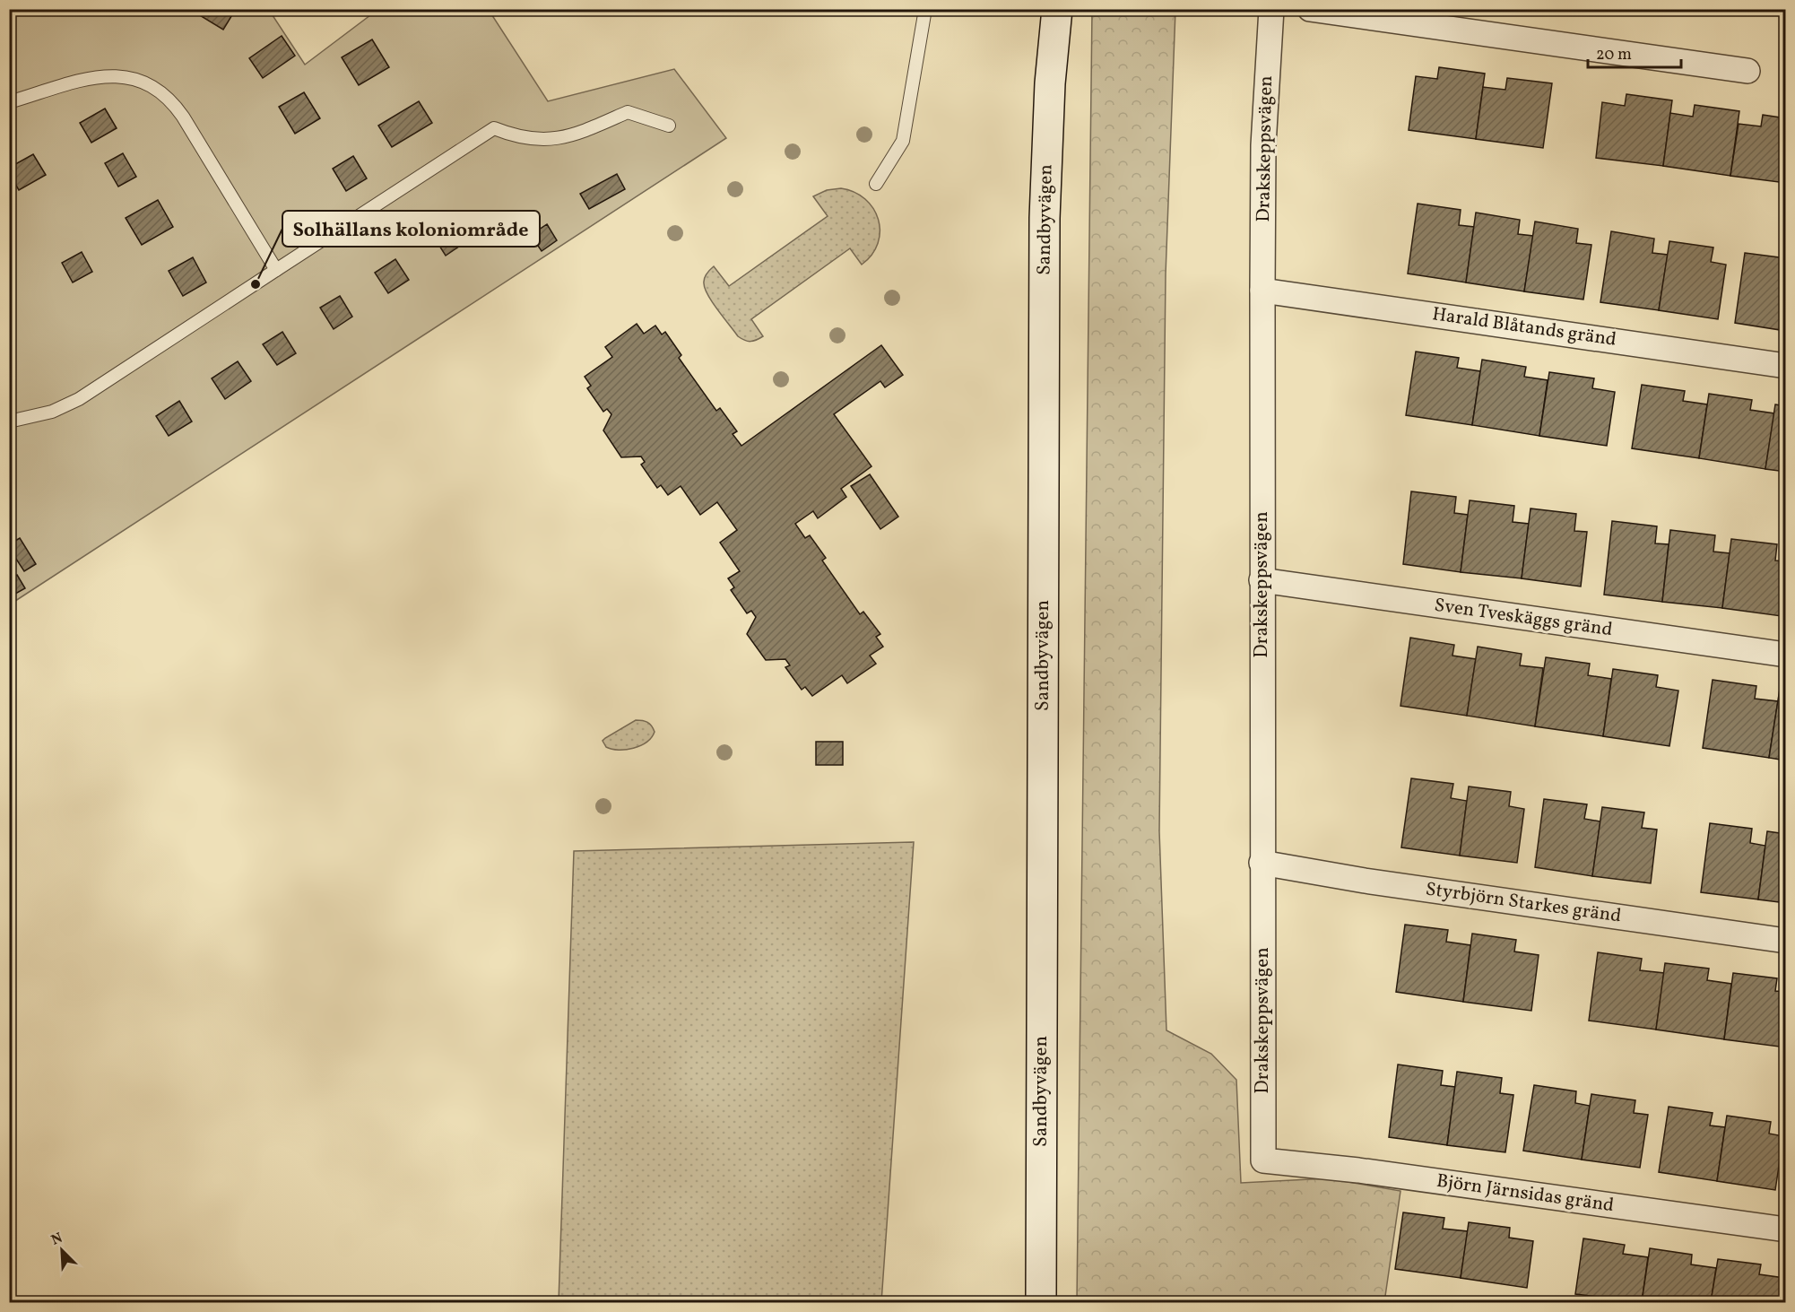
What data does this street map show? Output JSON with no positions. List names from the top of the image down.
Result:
{
  "streets": {
    "main road": ["Sandbyvägen"],
    "street": [
      "Drakskeppsvägen",
      "Harald Blåtands gränd",
      "Sven Tveskäggs gränd",
      "Styrbjörn Starkes gränd",
      "Björn Järnsidas gränd"
    ]
  },
  "crossings": [
    ["Drakskeppsvägen", "Harald Blåtands gränd"],
    ["Drakskeppsvägen", "Sven Tveskäggs gränd"],
    ["Drakskeppsvägen", "Styrbjörn Starkes gränd"],
    ["Drakskeppsvägen", "Björn Järnsidas gränd"]
  ],
  "places": ["Solhällans koloniområde"],
  "scale_bar": "20 m",
  "north": "top left"
}
